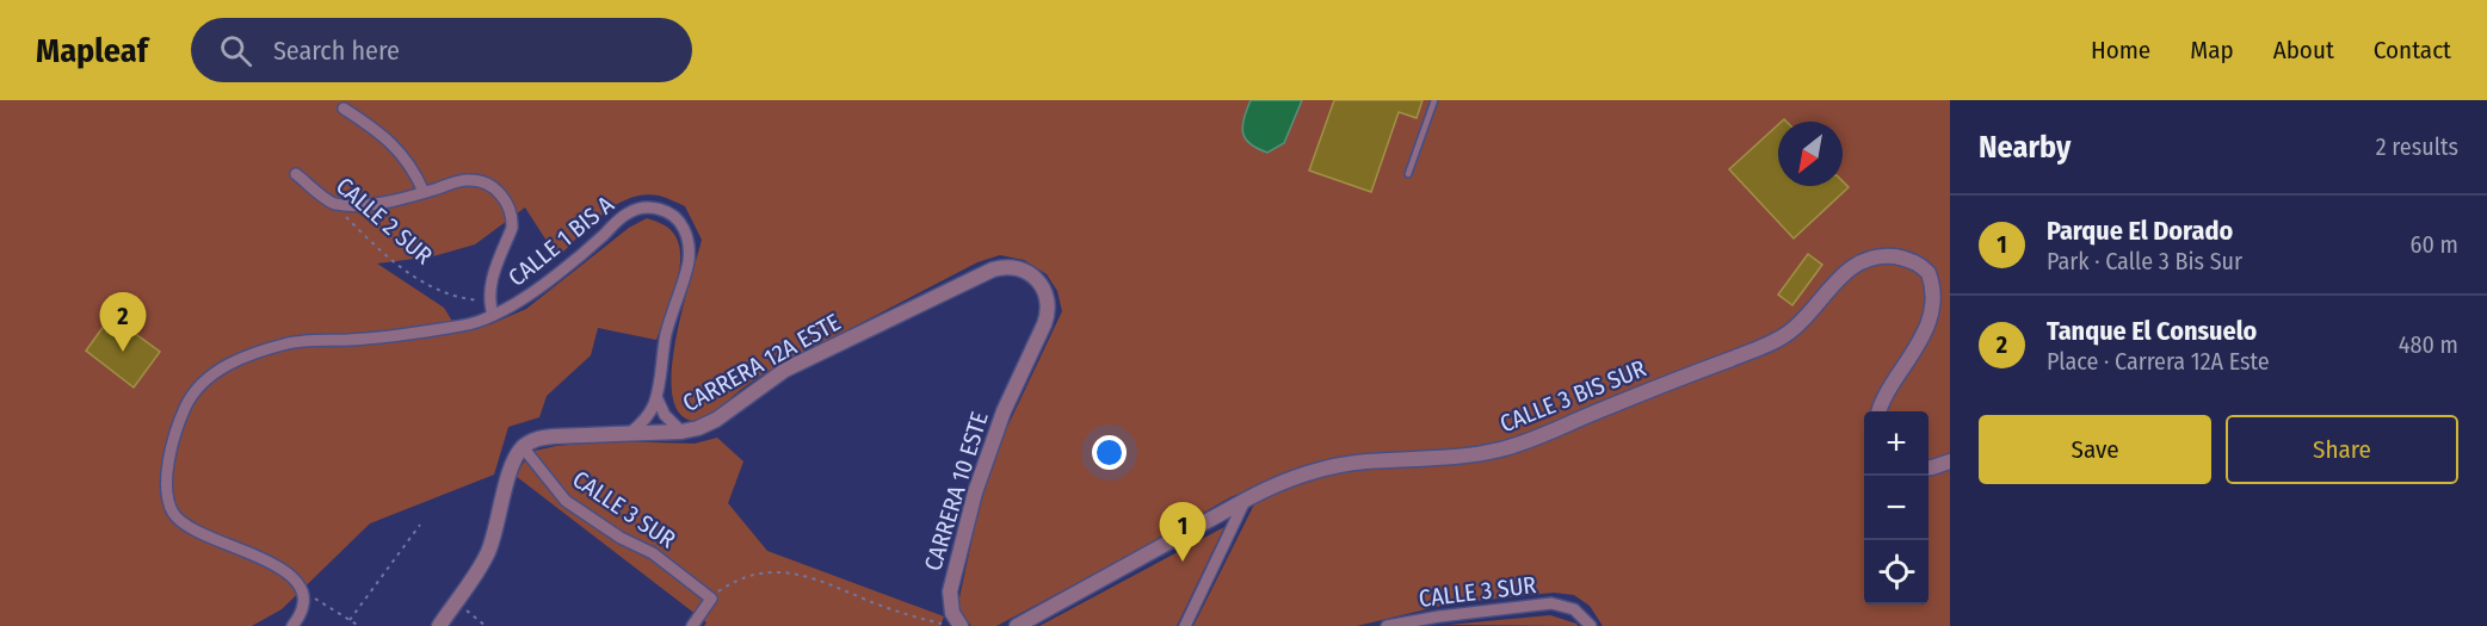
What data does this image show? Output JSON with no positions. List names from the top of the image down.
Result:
{
  "streets": {
    "street": [
      "CALLE 2 SUR",
      "CALLE 1 BIS A",
      "CARRERA 12A ESTE",
      "CALLE 3 BIS SUR",
      "CARRERA 10 ESTE",
      "CALLE 3 SUR"
    ]
  },
  "crossings": [
    ["CARRERA 12A ESTE", "CARRERA 10 ESTE"],
    ["CARRERA 12A ESTE", "CALLE 3 SUR"]
  ],
  "north": "bottom left",
  "page": {
    "header": "Mapleaf",
    "search": "Search here",
    "nav": [
      "Home",
      "Map",
      "About",
      "Contact"
    ],
    "heading": ["Nearby", "2 results"],
    "list": [
      {
        "mark": "1",
        "name": "Parque El Dorado",
        "note": "Park · Calle 3 Bis Sur",
        "value": "60 m"
      },
      {
        "mark": "2",
        "name": "Tanque El Consuelo",
        "note": "Place · Carrera 12A Este",
        "value": "480 m"
      }
    ],
    "pins": ["2", "1"],
    "buttons": ["Save", "Share"],
    "map_buttons": ["+", "−"]
  }
}
